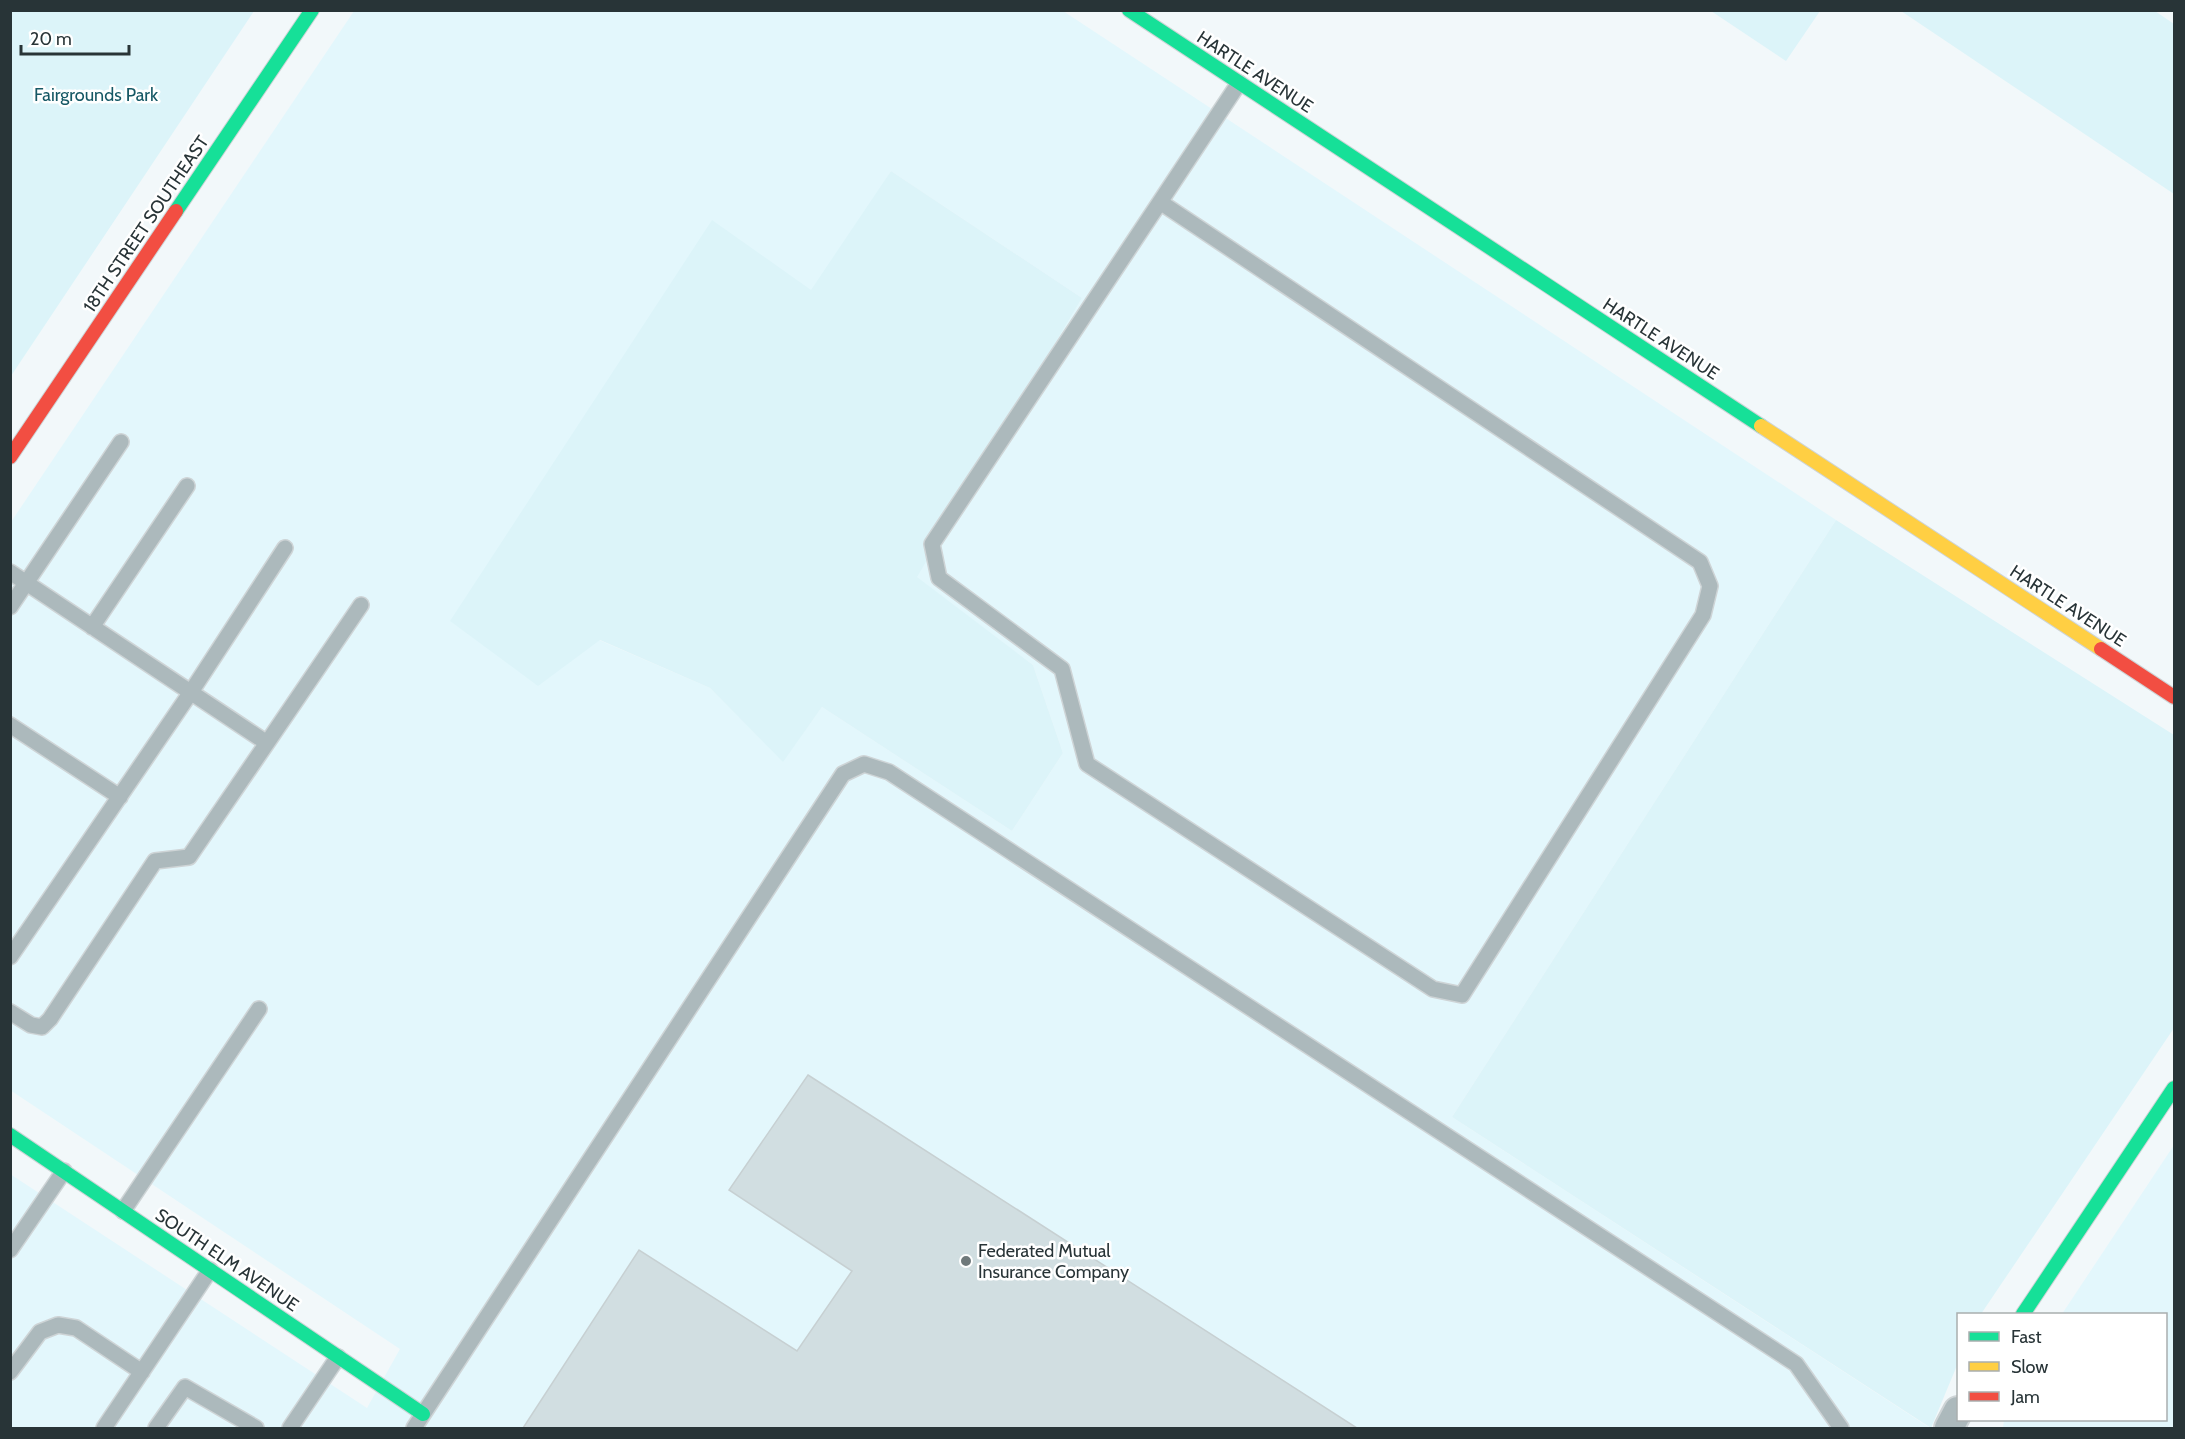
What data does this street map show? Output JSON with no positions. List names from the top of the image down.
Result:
{
  "streets": {
    "street": ["HARTLE AVENUE", "18TH STREET SOUTHEAST", "SOUTH ELM AVENUE"]
  },
  "parks": ["Fairgrounds Park"],
  "places": ["Federated Mutual Insurance Company"],
  "legend": ["Fast", "Slow", "Jam"],
  "scale_bar": "20 m"
}
